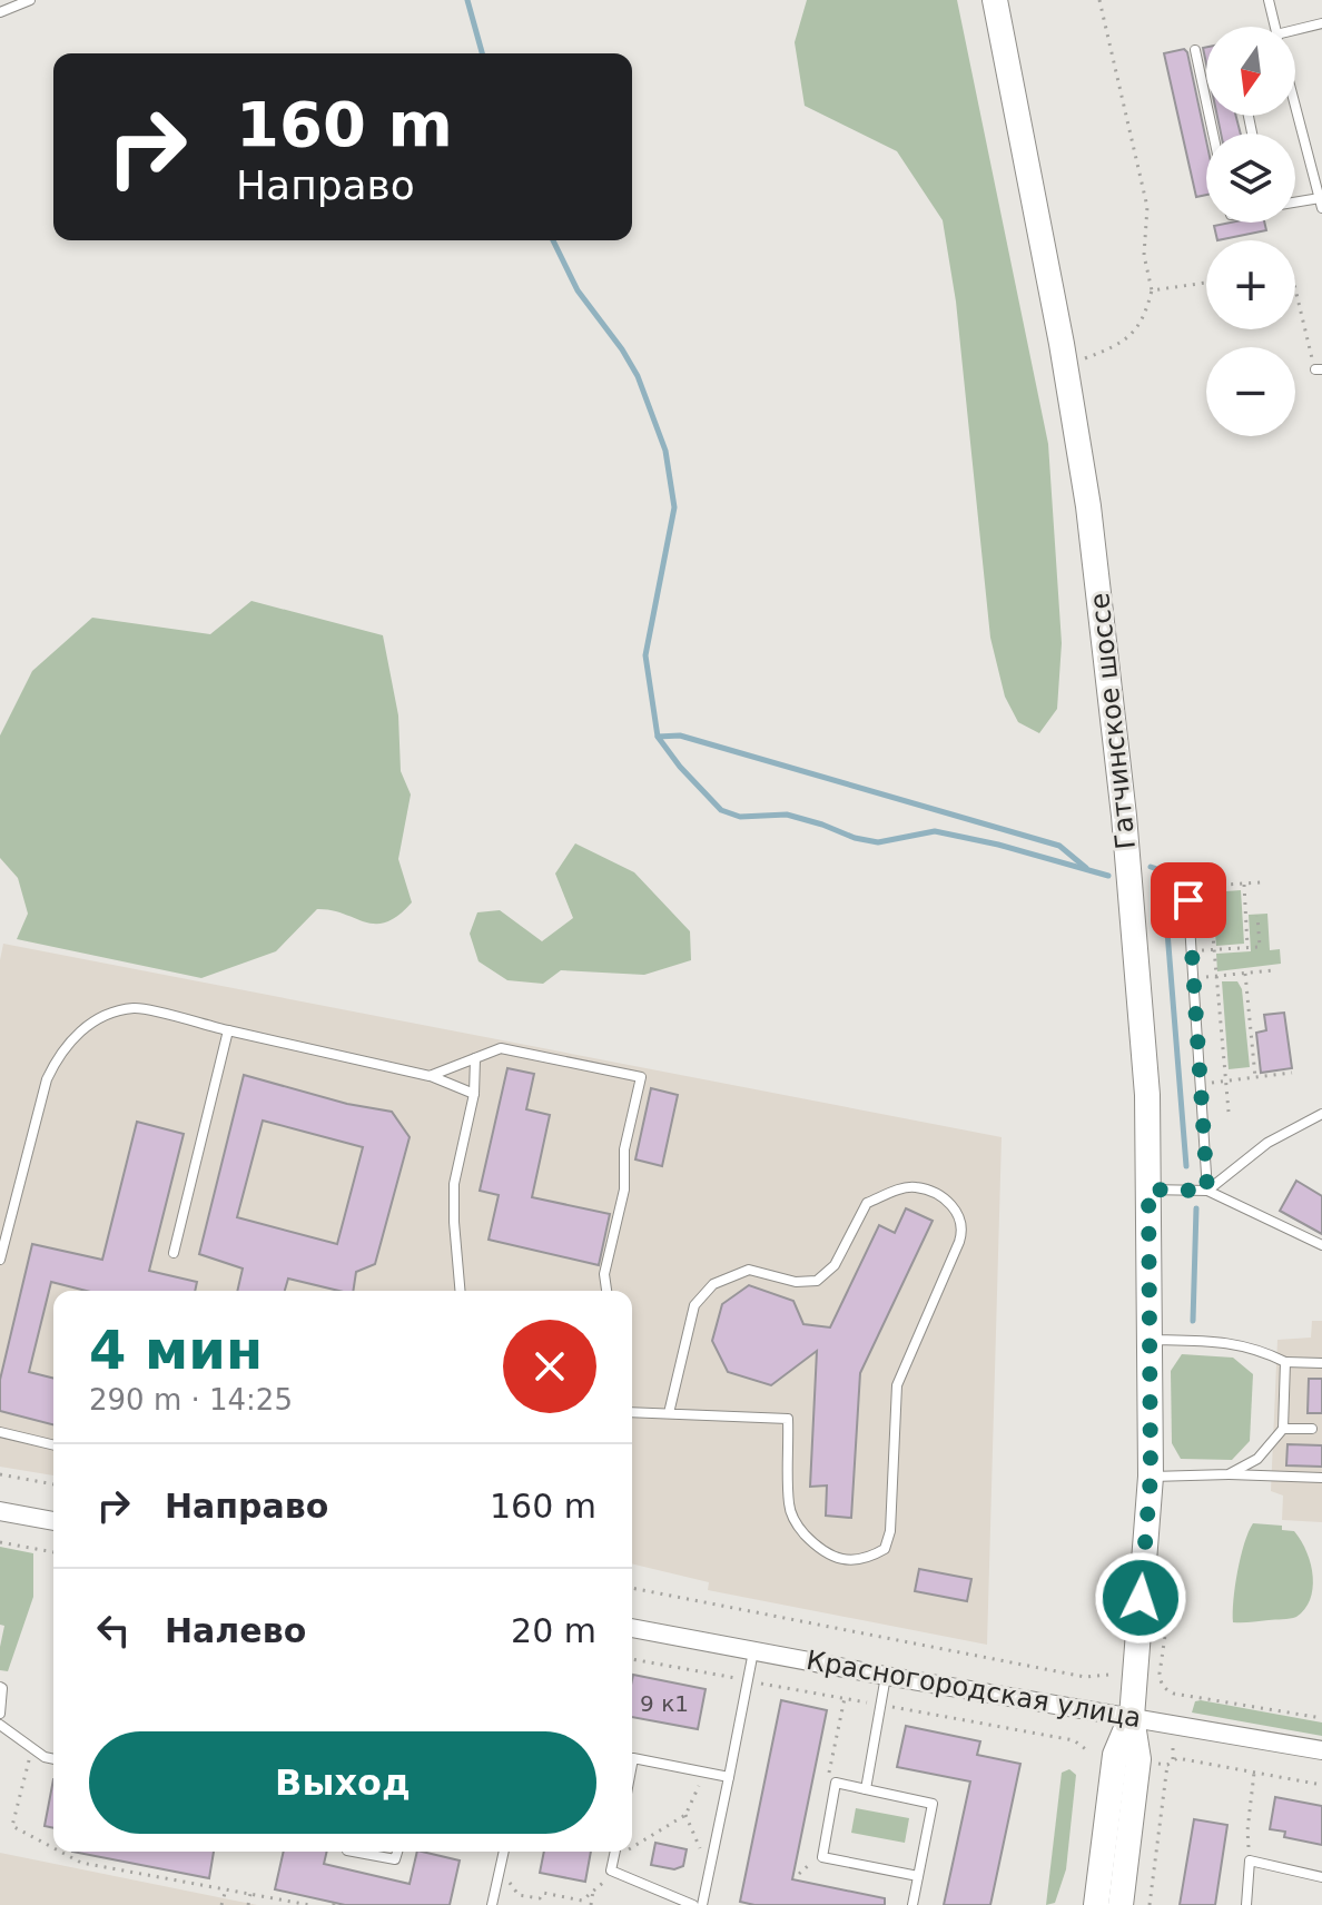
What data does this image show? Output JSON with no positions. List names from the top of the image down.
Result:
{
  "streets": {
    "main road": ["Гатчинское шоссе"],
    "street": ["Красногородская улица"]
  },
  "crossings": [
    ["Гатчинское шоссе", "Красногородская улица"]
  ],
  "house_numbers": ["9 к1"],
  "north": "bottom",
  "page": {
    "map_buttons": ["+", "−"],
    "turn": ["160 m", "Направо"],
    "heading": ["4 мин", "290 m · 14:25"],
    "list": [
      {
        "name": "Направо",
        "value": "160 m"
      },
      {
        "name": "Налево",
        "value": "20 m"
      }
    ],
    "buttons": "Выход"
  }
}
